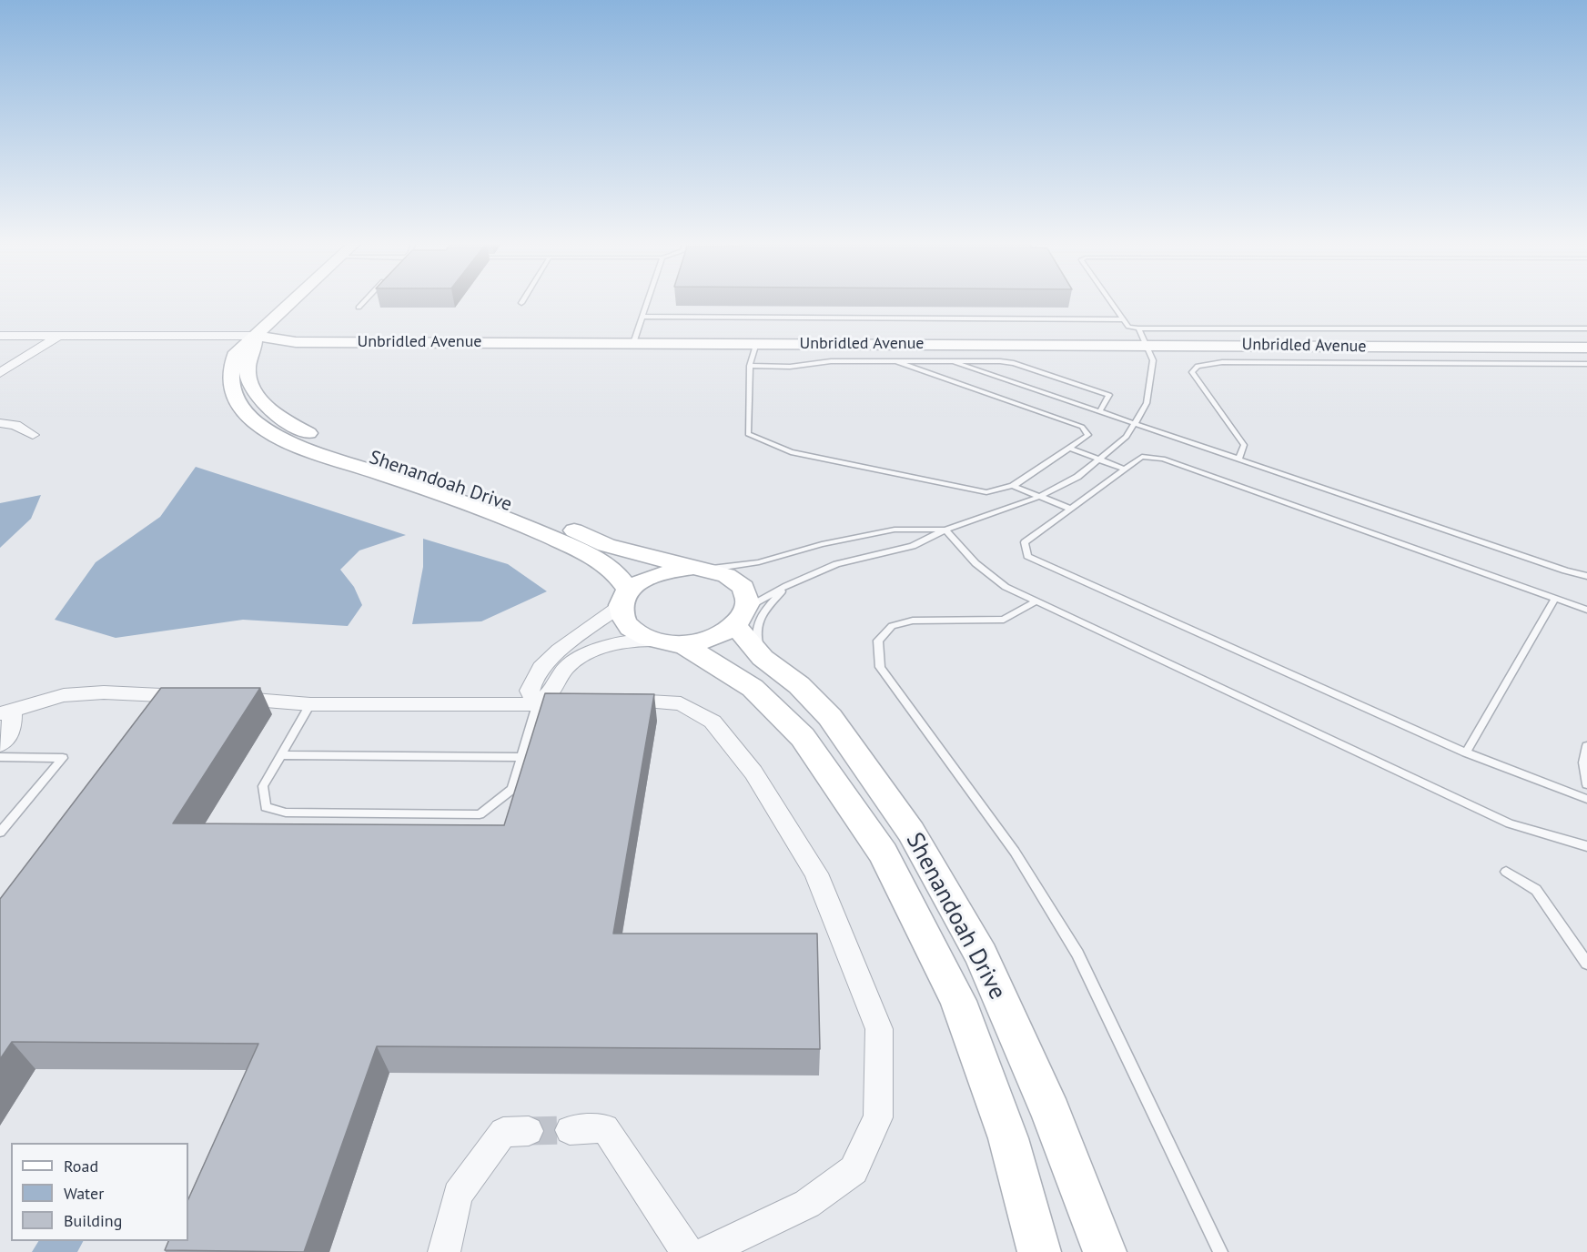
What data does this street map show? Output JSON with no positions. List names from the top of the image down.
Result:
{
  "streets": {
    "street": ["Unbridled Avenue", "Shenandoah Drive"]
  },
  "crossings": [
    ["Unbridled Avenue", "Shenandoah Drive"]
  ],
  "legend": ["Road", "Water", "Building"]
}
